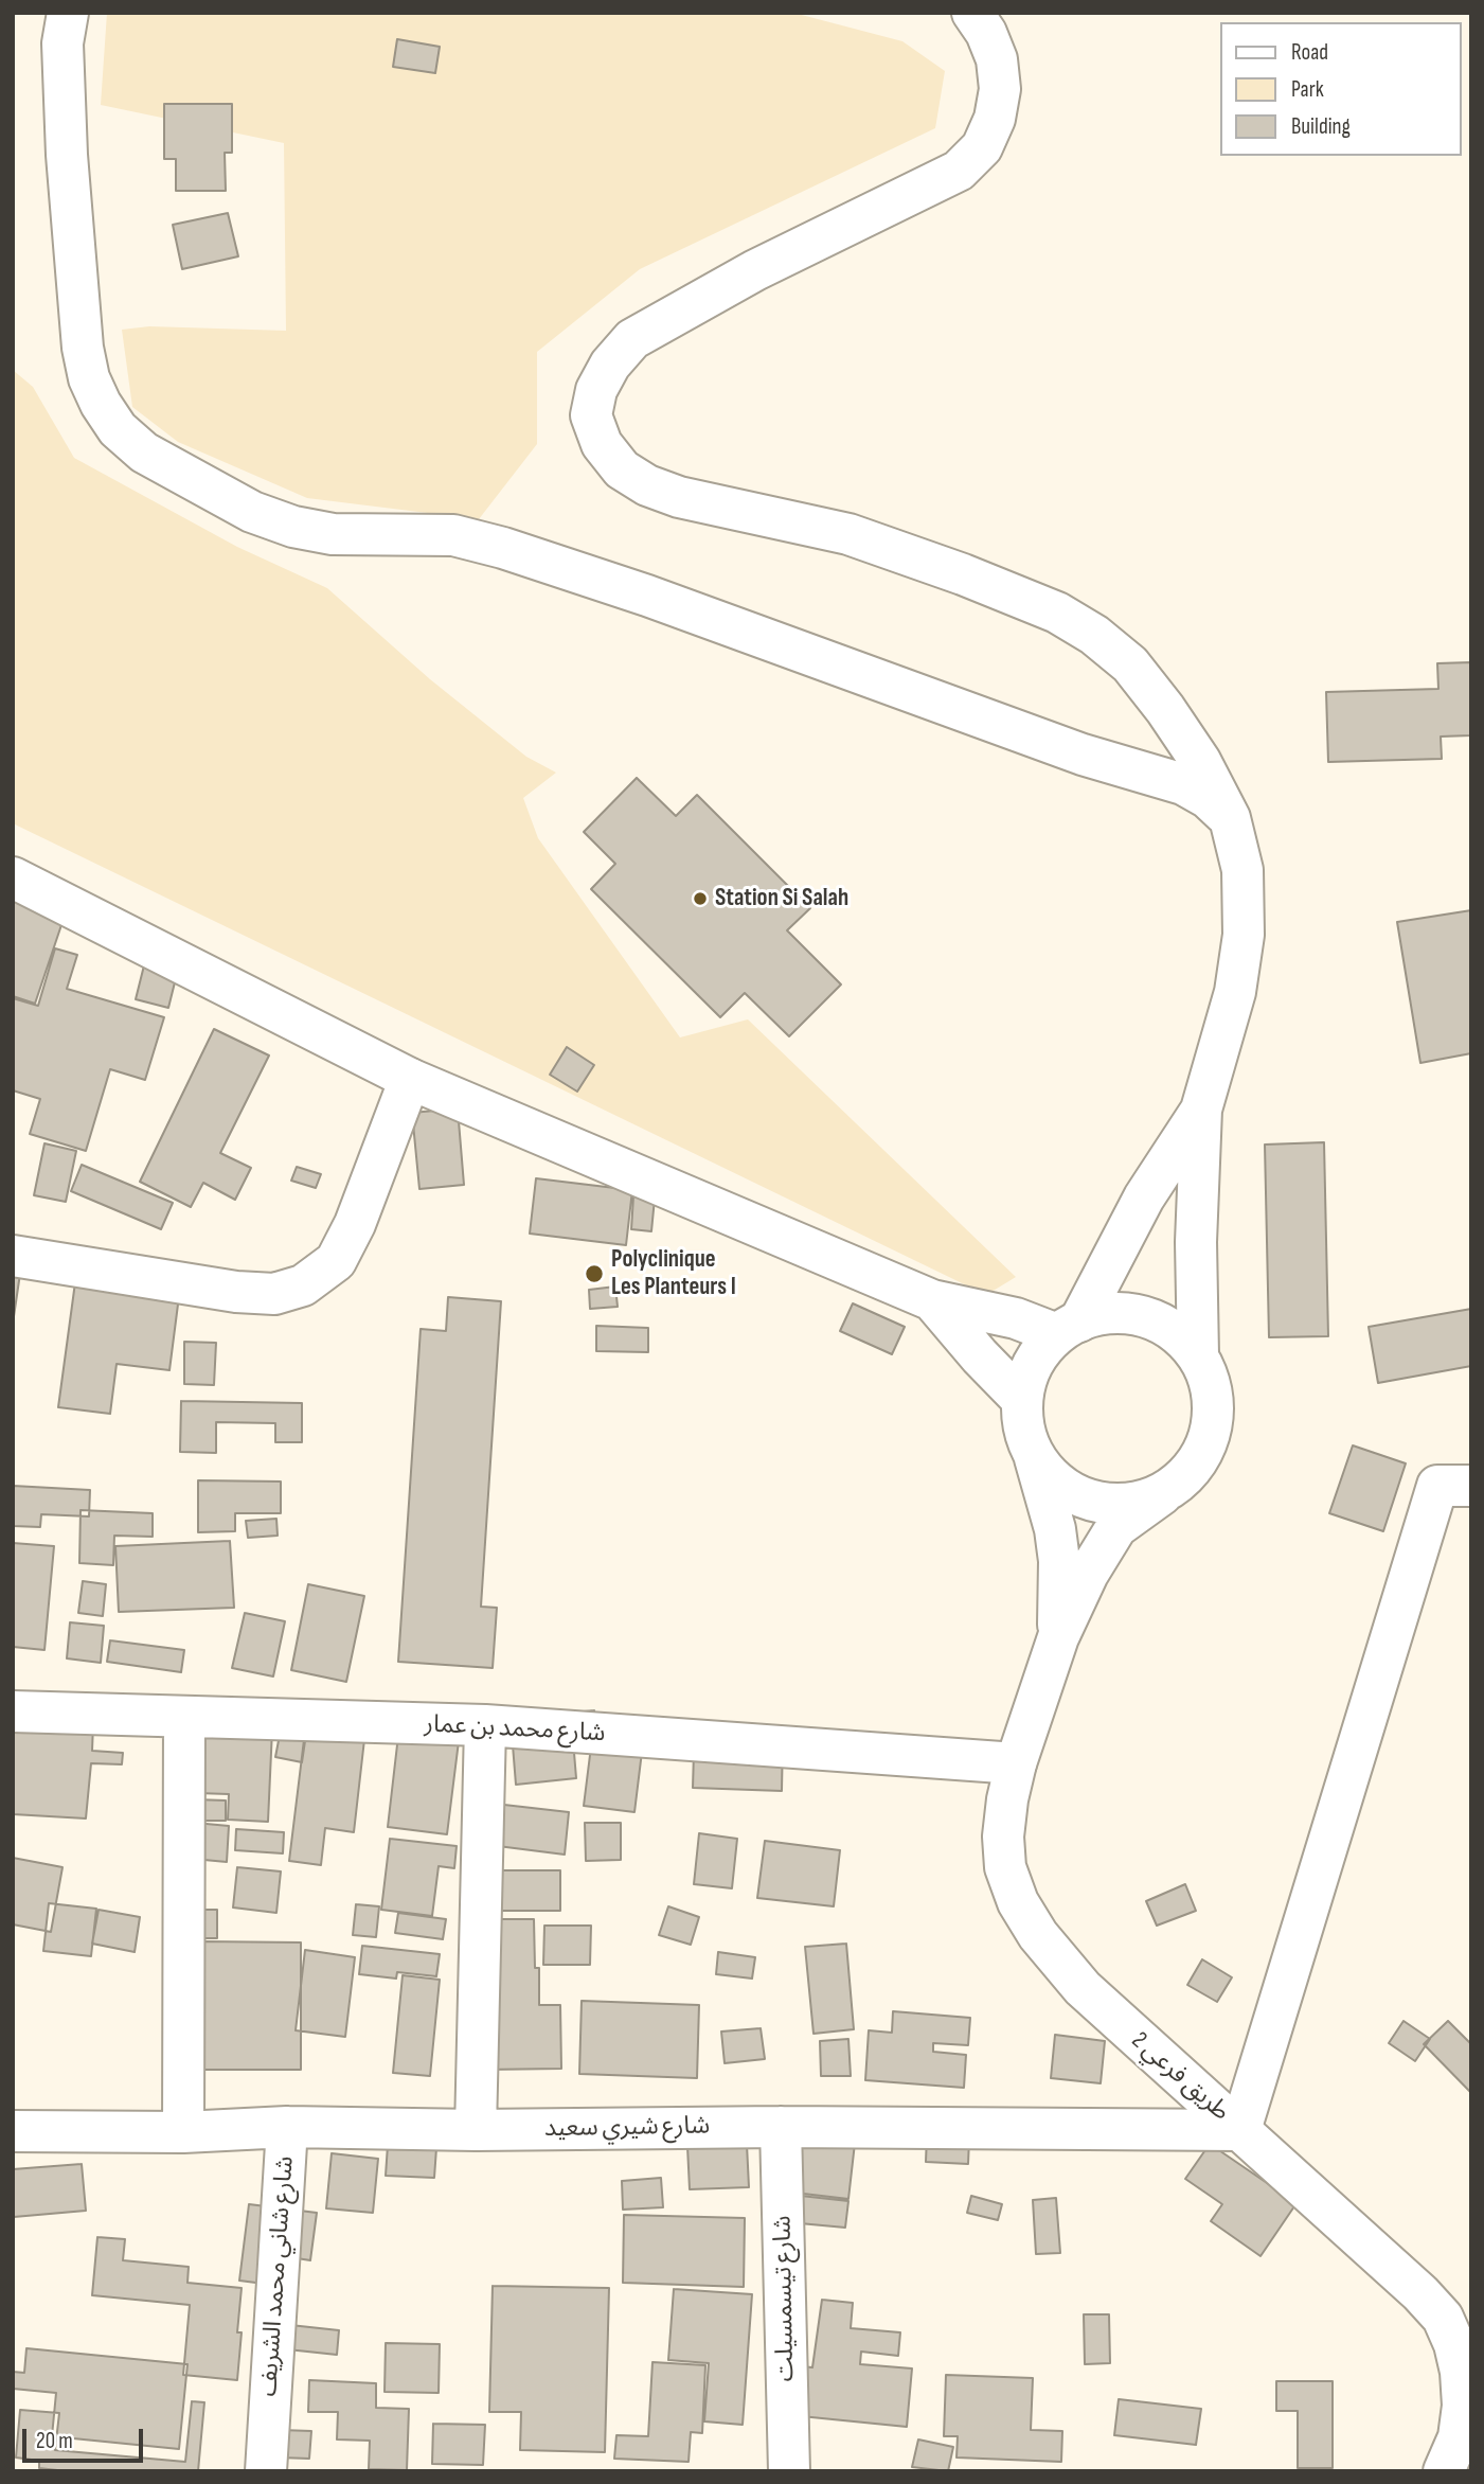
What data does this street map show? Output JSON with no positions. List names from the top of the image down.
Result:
{
  "streets": {
    "street": [
      "شارع محمد بن عمار",
      "طريق فرعي 2",
      "شارع شيري سعيد",
      "شارع شاني محمد الشريف",
      "شارع تيسمسيلت"
    ]
  },
  "crossings": [
    ["شارع محمد بن عمار", "طريق فرعي 2"],
    ["طريق فرعي 2", "شارع شيري سعيد"],
    ["شارع شيري سعيد", "شارع شاني محمد الشريف"],
    ["شارع شيري سعيد", "شارع تيسمسيلت"]
  ],
  "places": ["Station Si Salah", "Polyclinique Les Planteurs I"],
  "legend": ["Road", "Park", "Building"],
  "scale_bar": "20 m"
}
